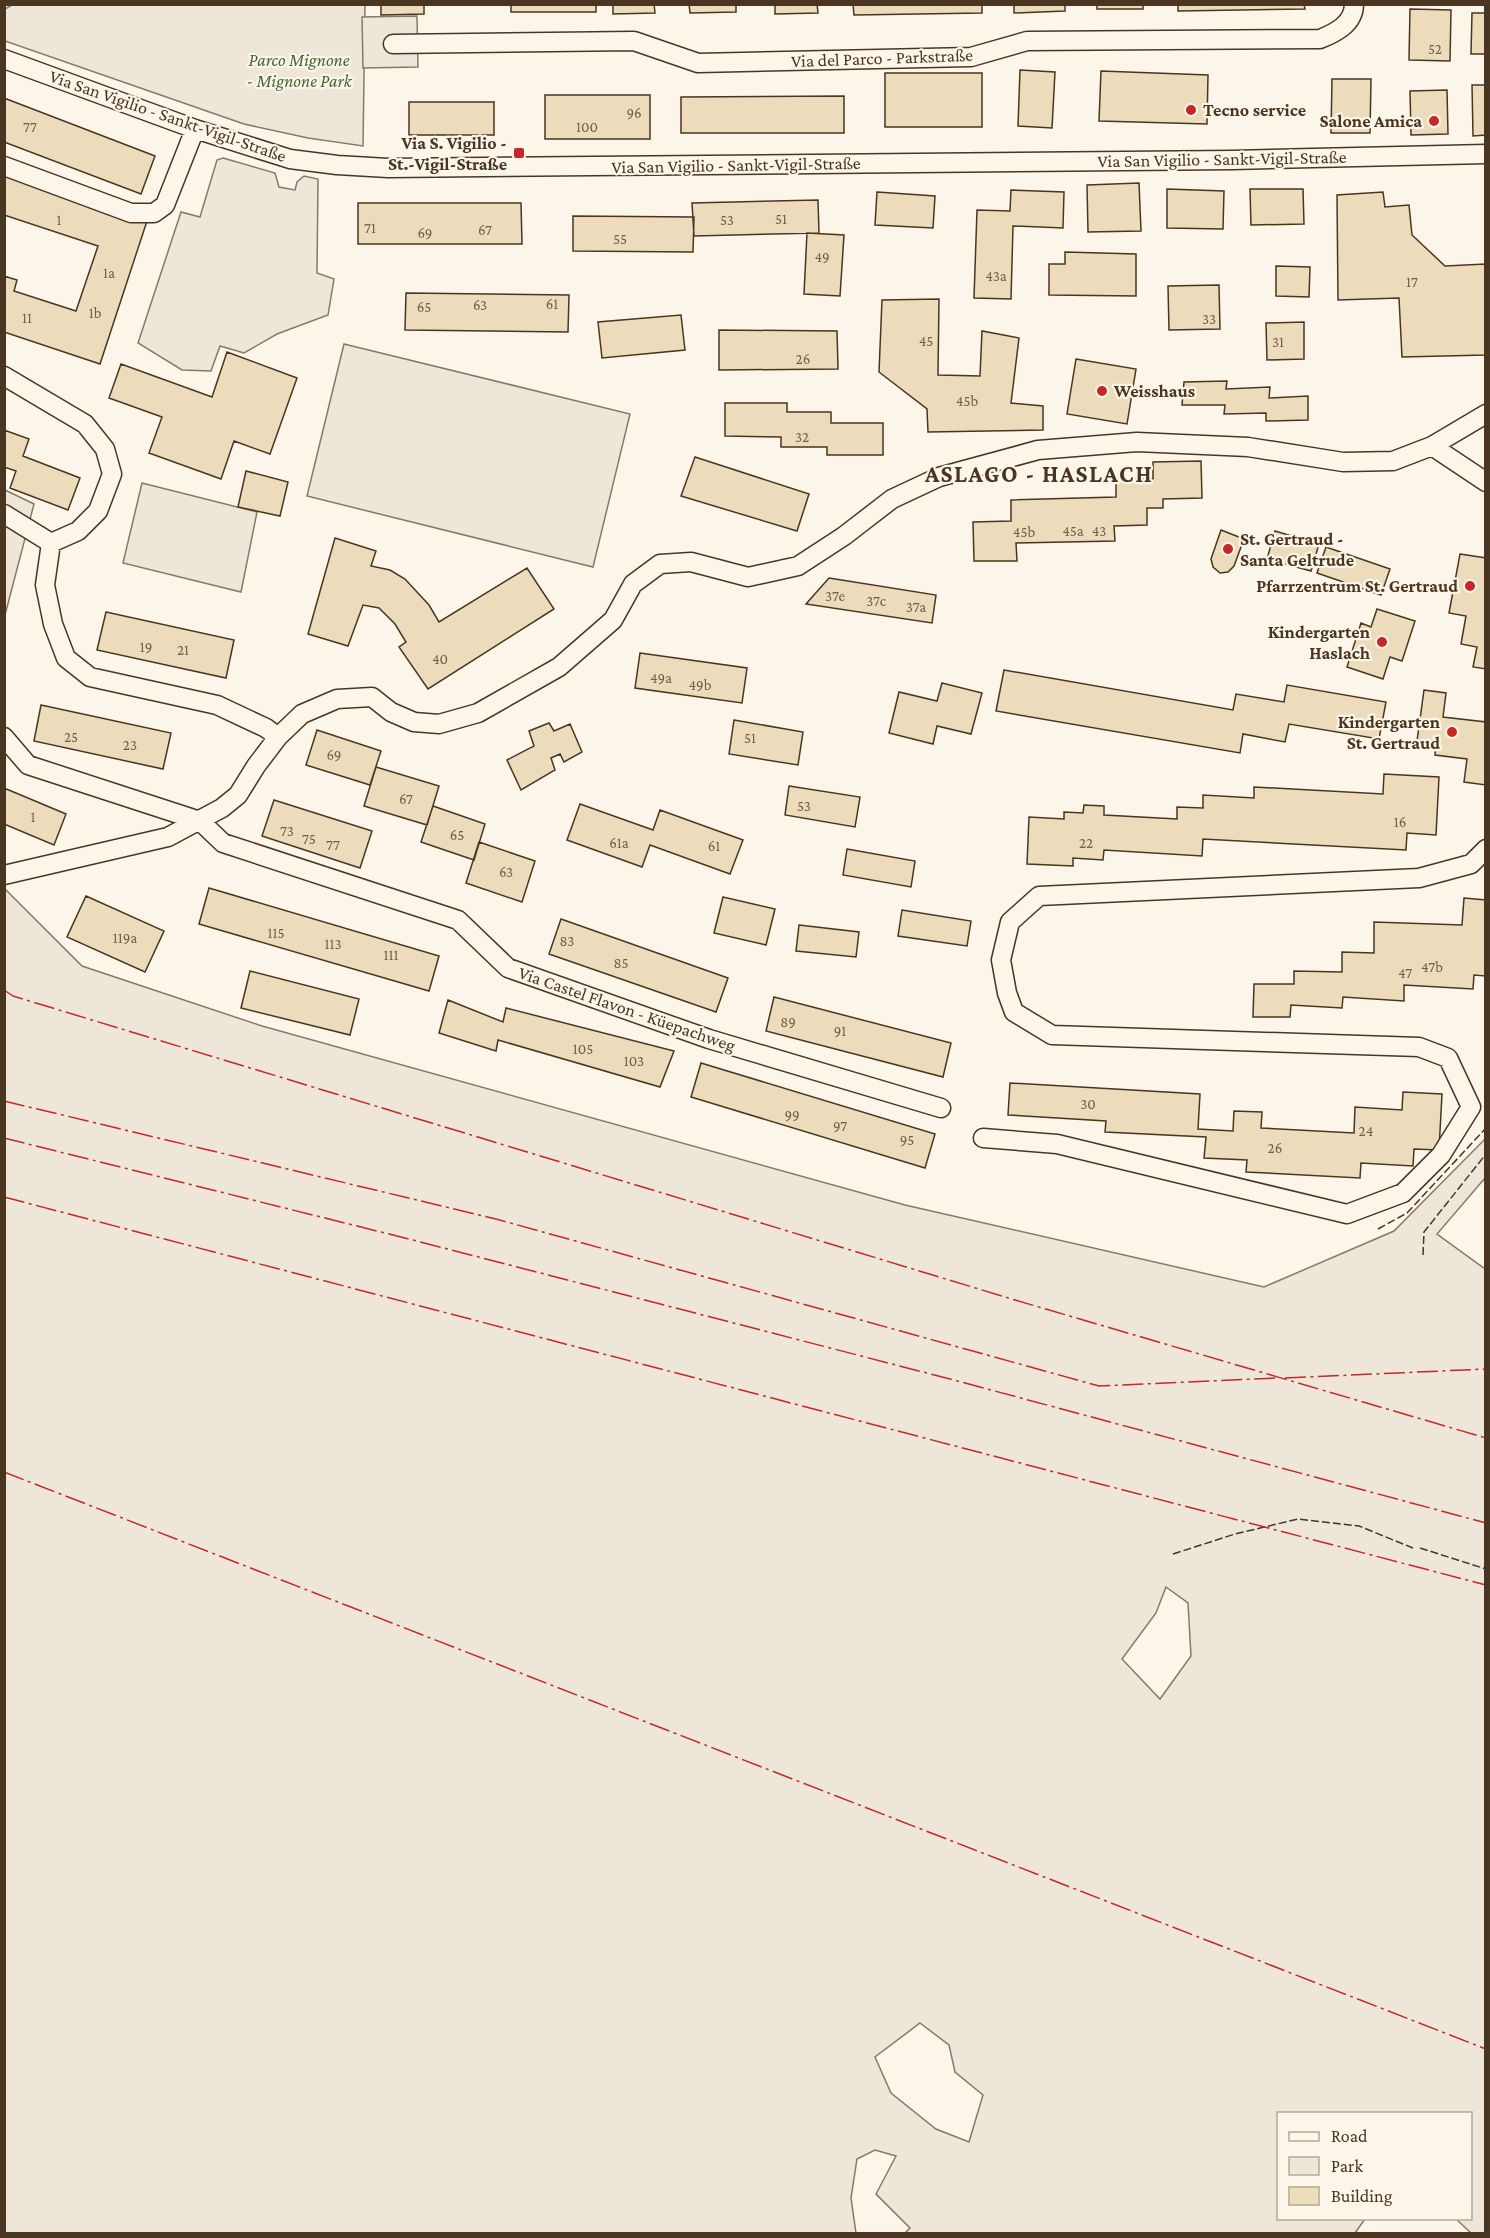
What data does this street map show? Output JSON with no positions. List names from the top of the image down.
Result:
{
  "streets": {
    "street": ["Via del Parco - Parkstraße", "Via San Vigilio - Sankt-Vigil-Straße", "Via Castel Flavon - Küepachweg"]
  },
  "districts": ["ASLAGO - HASLACH"],
  "parks": ["Parco Mignone - Mignone Park"],
  "places": {
    "other": [
      "Tecno service",
      "Salone Amica",
      "Weisshaus",
      "St. Gertraud - Santa Geltrude",
      "Pfarrzentrum St. Gertraud",
      "Kindergarten Haslach",
      "Kindergarten St. Gertraud"
    ],
    "transit": ["Via S. Vigilio - St.-Vigil-Straße"]
  },
  "house_numbers": [
    "52",
    "96",
    "77",
    "100",
    "51",
    "1",
    "53",
    "71",
    "67",
    "69",
    "55",
    "49",
    "1a",
    "43a",
    "17",
    "61",
    "63",
    "65",
    "1b",
    "11",
    "33",
    "45",
    "31",
    "26",
    "45b",
    "32",
    "45a",
    "43",
    "45b",
    "37e",
    "37c",
    "37a",
    "19",
    "21",
    "40",
    "49a",
    "49b",
    "25",
    "51",
    "23",
    "69",
    "67",
    "53",
    "1",
    "16",
    "73",
    "65",
    "75",
    "61a",
    "22",
    "77",
    "61",
    "63",
    "115",
    "119a",
    "83",
    "113",
    "111",
    "85",
    "47b",
    "47",
    "89",
    "91",
    "105",
    "103",
    "30",
    "99",
    "97",
    "24",
    "95",
    "26"
  ],
  "legend": ["Road", "Park", "Building"]
}
